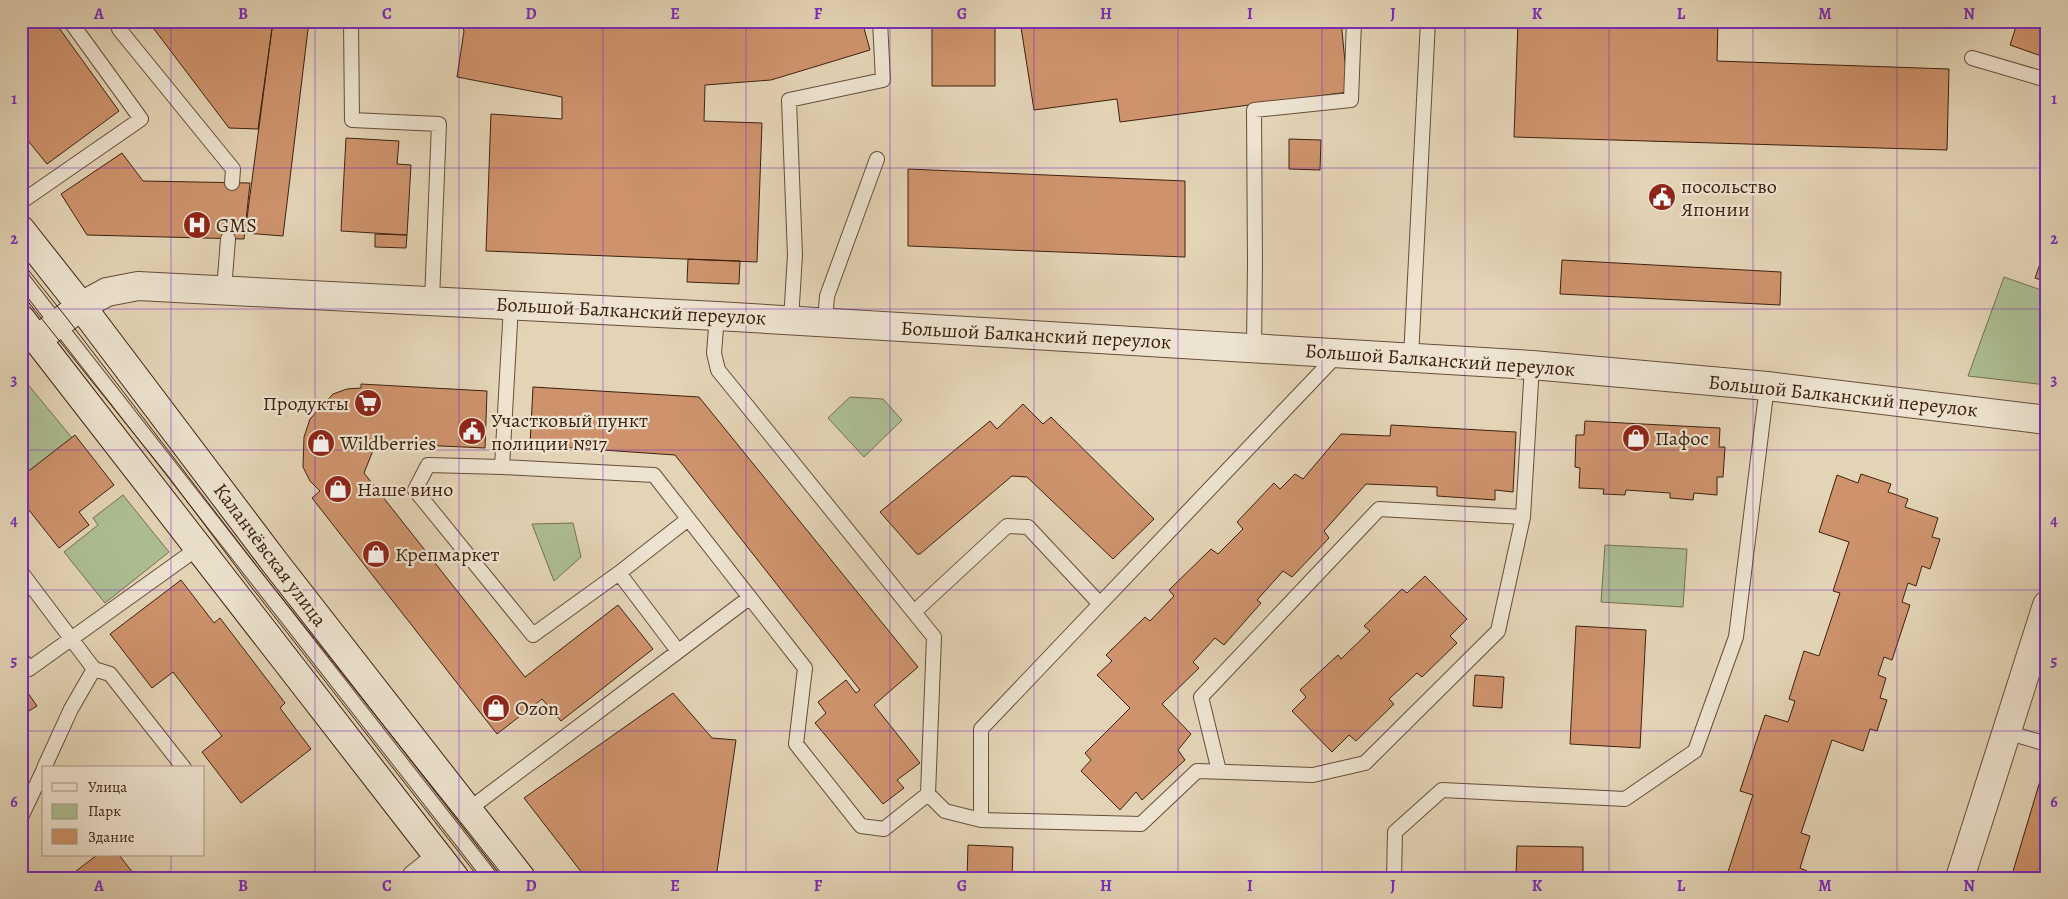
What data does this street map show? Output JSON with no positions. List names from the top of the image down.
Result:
{
  "streets": {
    "street": ["Большой Балканский переулок", "Каланчёвская улица"]
  },
  "crossings": [
    ["Большой Балканский переулок", "Каланчёвская улица"]
  ],
  "places": {
    "public building": ["посольство Японии", "Участковый пункт полиции №17"],
    "hospital": ["GMS"],
    "supermarket": ["Продукты"],
    "shop": [
      "Пафос",
      "Wildberries",
      "Наше вино",
      "Крепмаркет",
      "Ozon"
    ]
  },
  "legend": ["Улица", "Парк", "Здание"],
  "grid": {
    "columns": [
      "A",
      "B",
      "C",
      "D",
      "E",
      "F",
      "G",
      "H",
      "I",
      "J",
      "K",
      "L",
      "M",
      "N"
    ],
    "rows": [
      "1",
      "2",
      "3",
      "4",
      "5",
      "6"
    ]
  }
}
